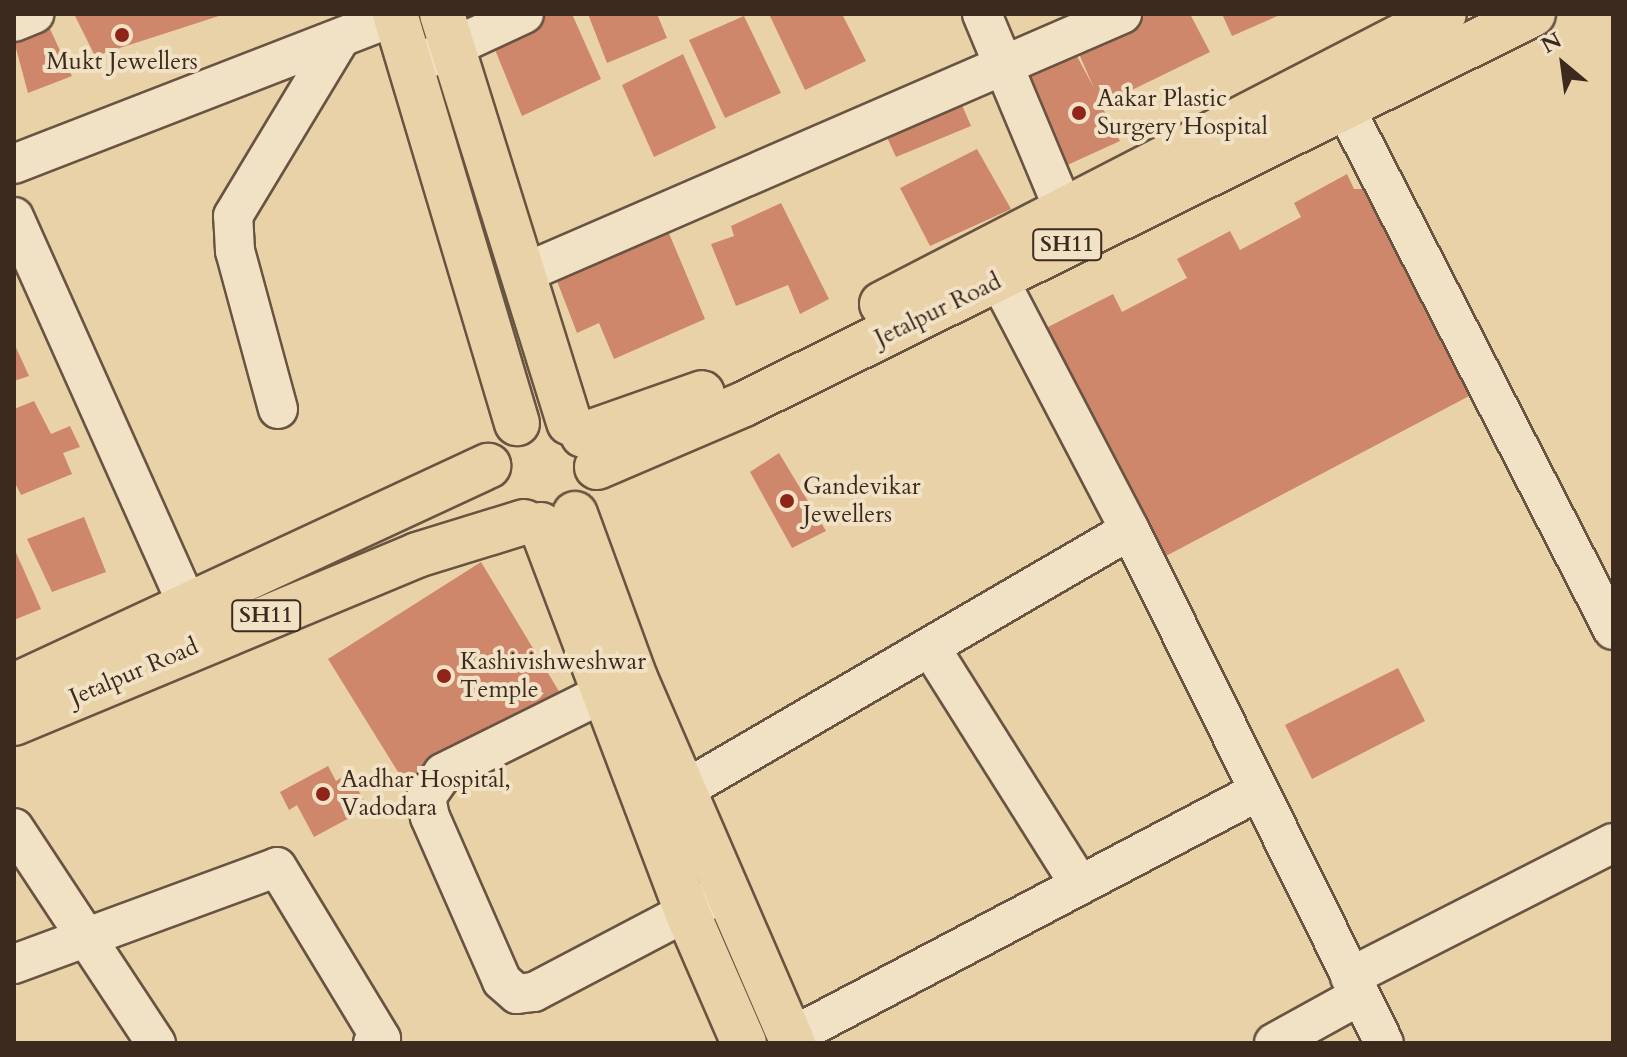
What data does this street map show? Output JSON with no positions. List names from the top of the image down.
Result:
{
  "streets": {
    "main road": ["SH11", "Jetalpur Road"]
  },
  "places": [
    "Mukt Jewellers",
    "Aakar Plastic Surgery Hospital",
    "Gandevikar Jewellers",
    "Kashivishweshwar Temple",
    "Aadhar Hospital, Vadodara"
  ],
  "north": "top left"
}
